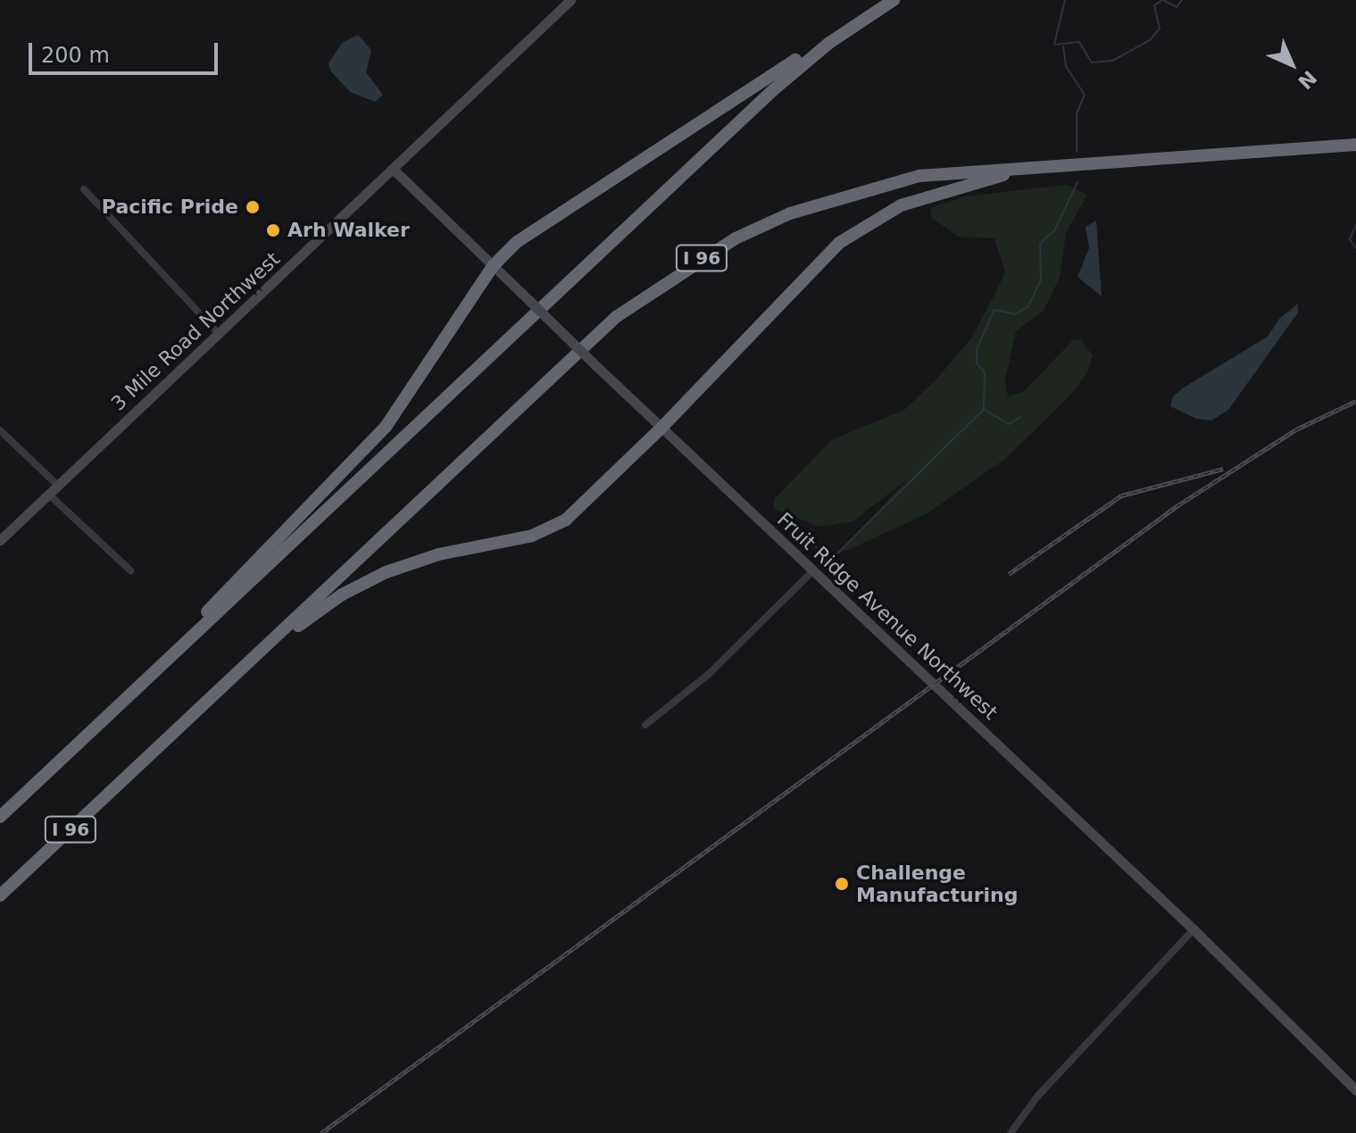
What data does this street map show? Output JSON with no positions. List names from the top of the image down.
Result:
{
  "streets": {
    "highway": ["I 96"],
    "main road": ["3 Mile Road Northwest", "Fruit Ridge Avenue Northwest"]
  },
  "crossings": [
    ["3 Mile Road Northwest", "Fruit Ridge Avenue Northwest"]
  ],
  "places": ["Pacific Pride", "Arh Walker", "Challenge Manufacturing"],
  "scale_bar": "200 m",
  "north": "bottom right"
}
